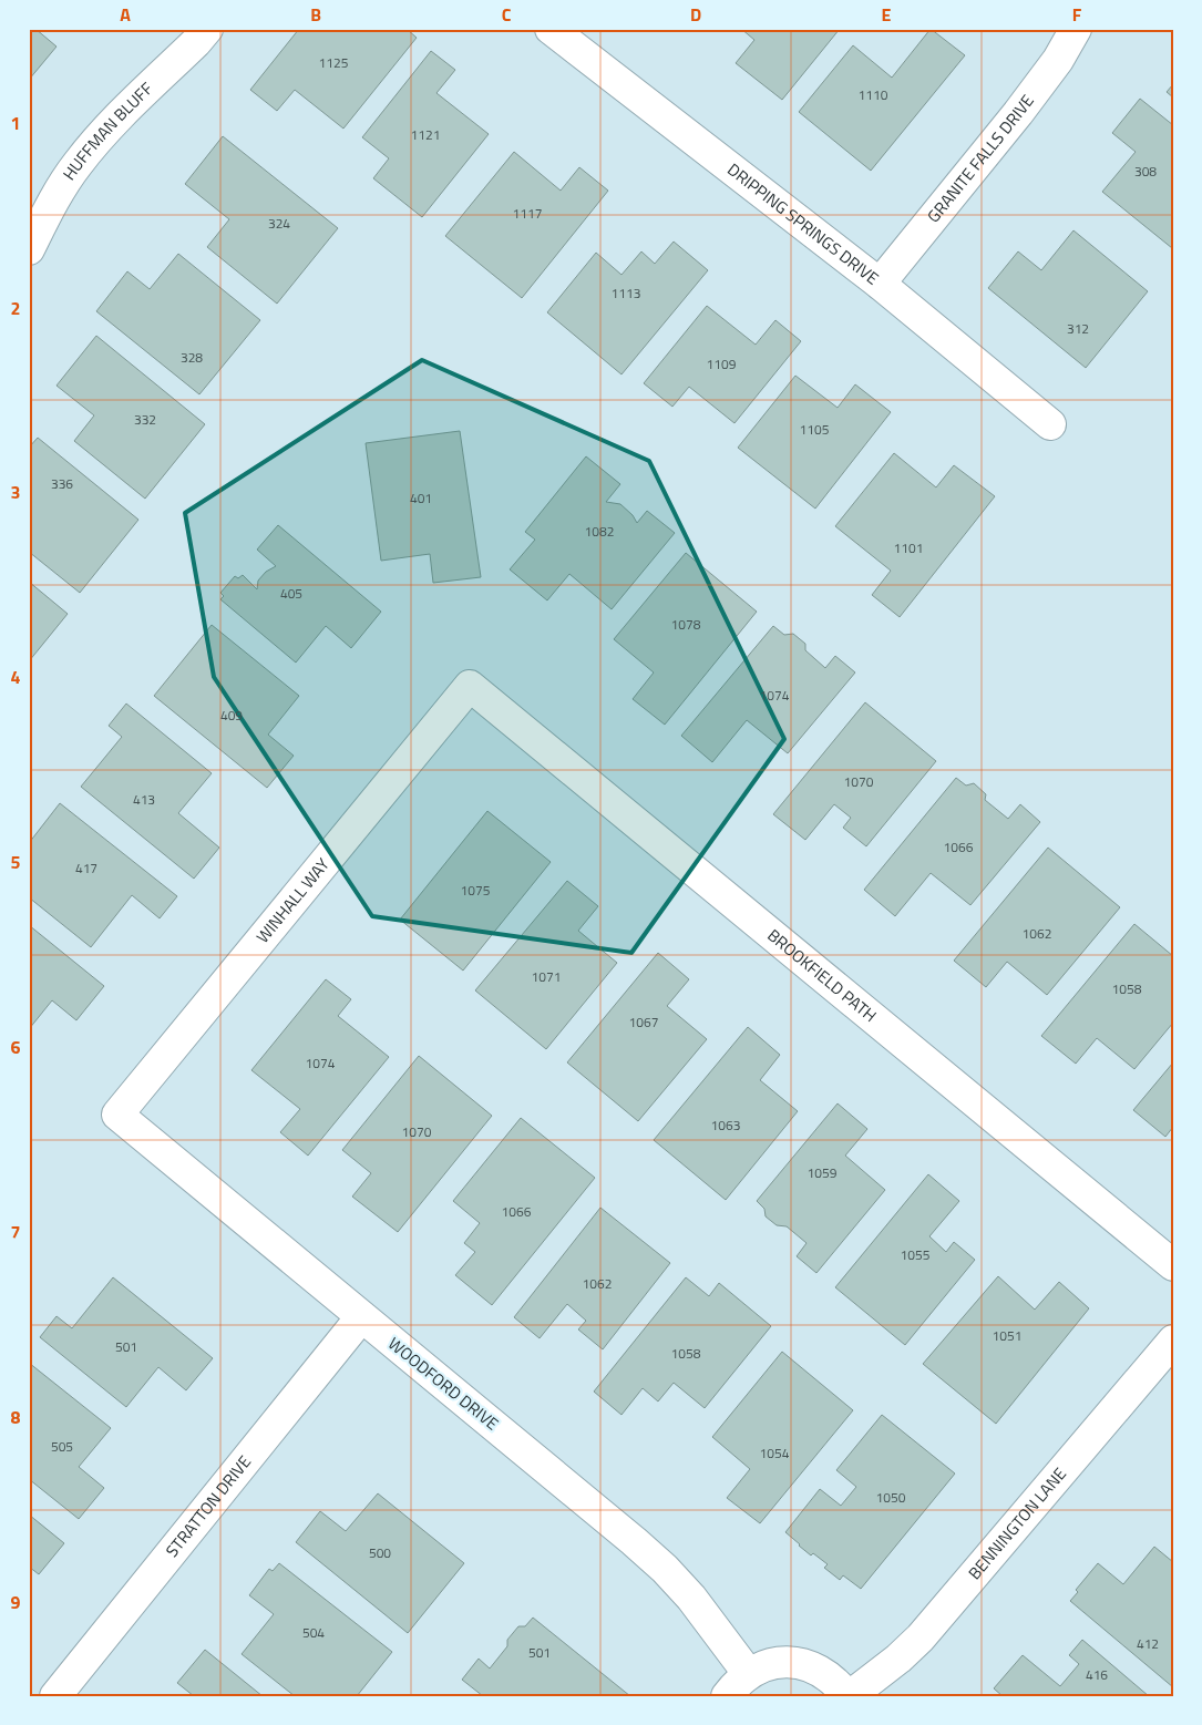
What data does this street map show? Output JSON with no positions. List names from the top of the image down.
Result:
{
  "streets": {
    "street": [
      "HUFFMAN BLUFF",
      "GRANITE FALLS DRIVE",
      "DRIPPING SPRINGS DRIVE",
      "WINHALL WAY",
      "BROOKFIELD PATH",
      "WOODFORD DRIVE",
      "STRATTON DRIVE",
      "BENNINGTON LANE"
    ]
  },
  "crossings": [
    ["GRANITE FALLS DRIVE", "DRIPPING SPRINGS DRIVE"],
    ["WINHALL WAY", "BROOKFIELD PATH"],
    ["WINHALL WAY", "WOODFORD DRIVE"],
    ["WOODFORD DRIVE", "STRATTON DRIVE"]
  ],
  "house_numbers": [
    "1125",
    "1110",
    "1121",
    "308",
    "1117",
    "324",
    "1113",
    "312",
    "328",
    "1109",
    "332",
    "1105",
    "336",
    "401",
    "1082",
    "1101",
    "405",
    "1078",
    "1074",
    "409",
    "1070",
    "413",
    "1066",
    "417",
    "1075",
    "1062",
    "1071",
    "1058",
    "1067",
    "1074",
    "1063",
    "1070",
    "1059",
    "1066",
    "1055",
    "1062",
    "1051",
    "501",
    "1058",
    "505",
    "1054",
    "1050",
    "500",
    "504",
    "412",
    "501",
    "416"
  ],
  "grid": {
    "columns": [
      "A",
      "B",
      "C",
      "D",
      "E",
      "F"
    ],
    "rows": [
      "1",
      "2",
      "3",
      "4",
      "5",
      "6",
      "7",
      "8",
      "9"
    ]
  }
}
